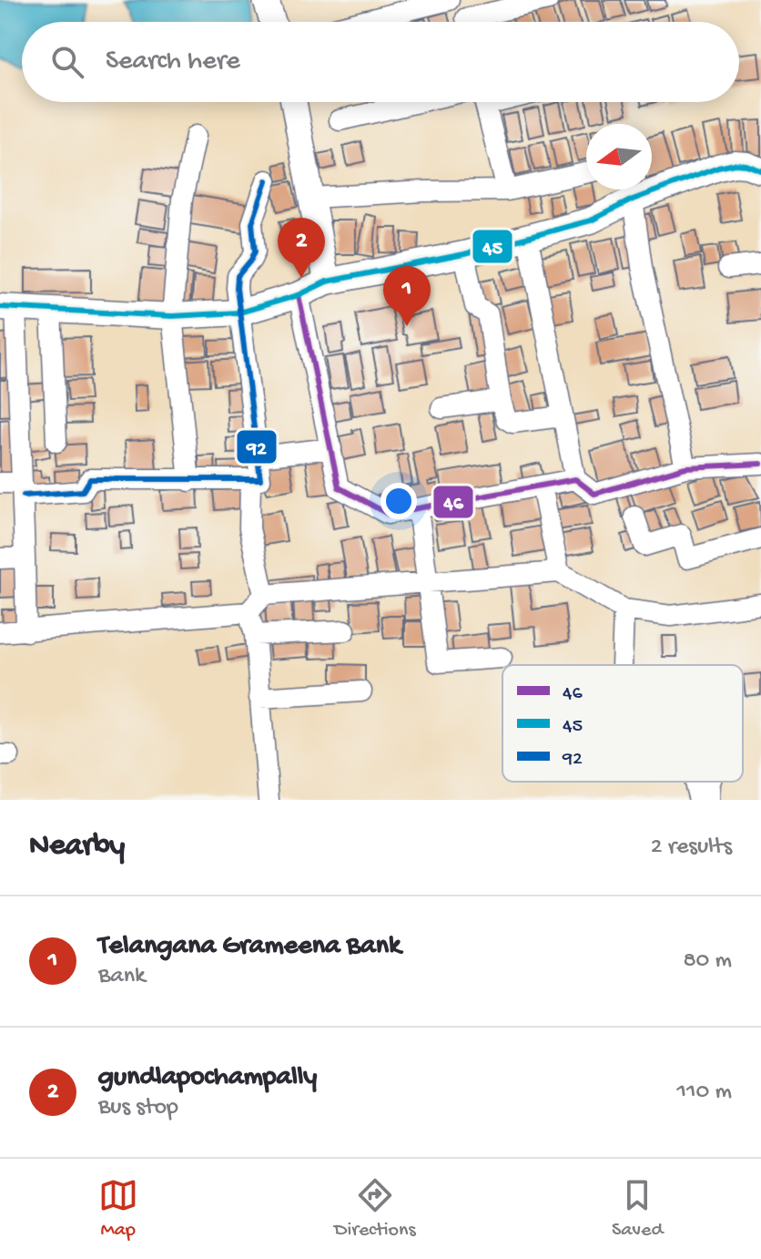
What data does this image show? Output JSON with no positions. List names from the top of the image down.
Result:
{
  "lines": ["transit line 45", "transit line 92", "transit line 46"],
  "legend": ["46", "45", "92"],
  "north": "left",
  "page": {
    "search": "Search here",
    "pins": ["2", "1"],
    "heading": ["Nearby", "2 results"],
    "list": [
      {
        "mark": "1",
        "name": "Telangana Grameena Bank",
        "note": "Bank",
        "value": "80 m"
      },
      {
        "mark": "2",
        "name": "gundlapochampally",
        "note": "Bus stop",
        "value": "110 m"
      }
    ],
    "nav": ["Map", "Directions", "Saved"]
  }
}
